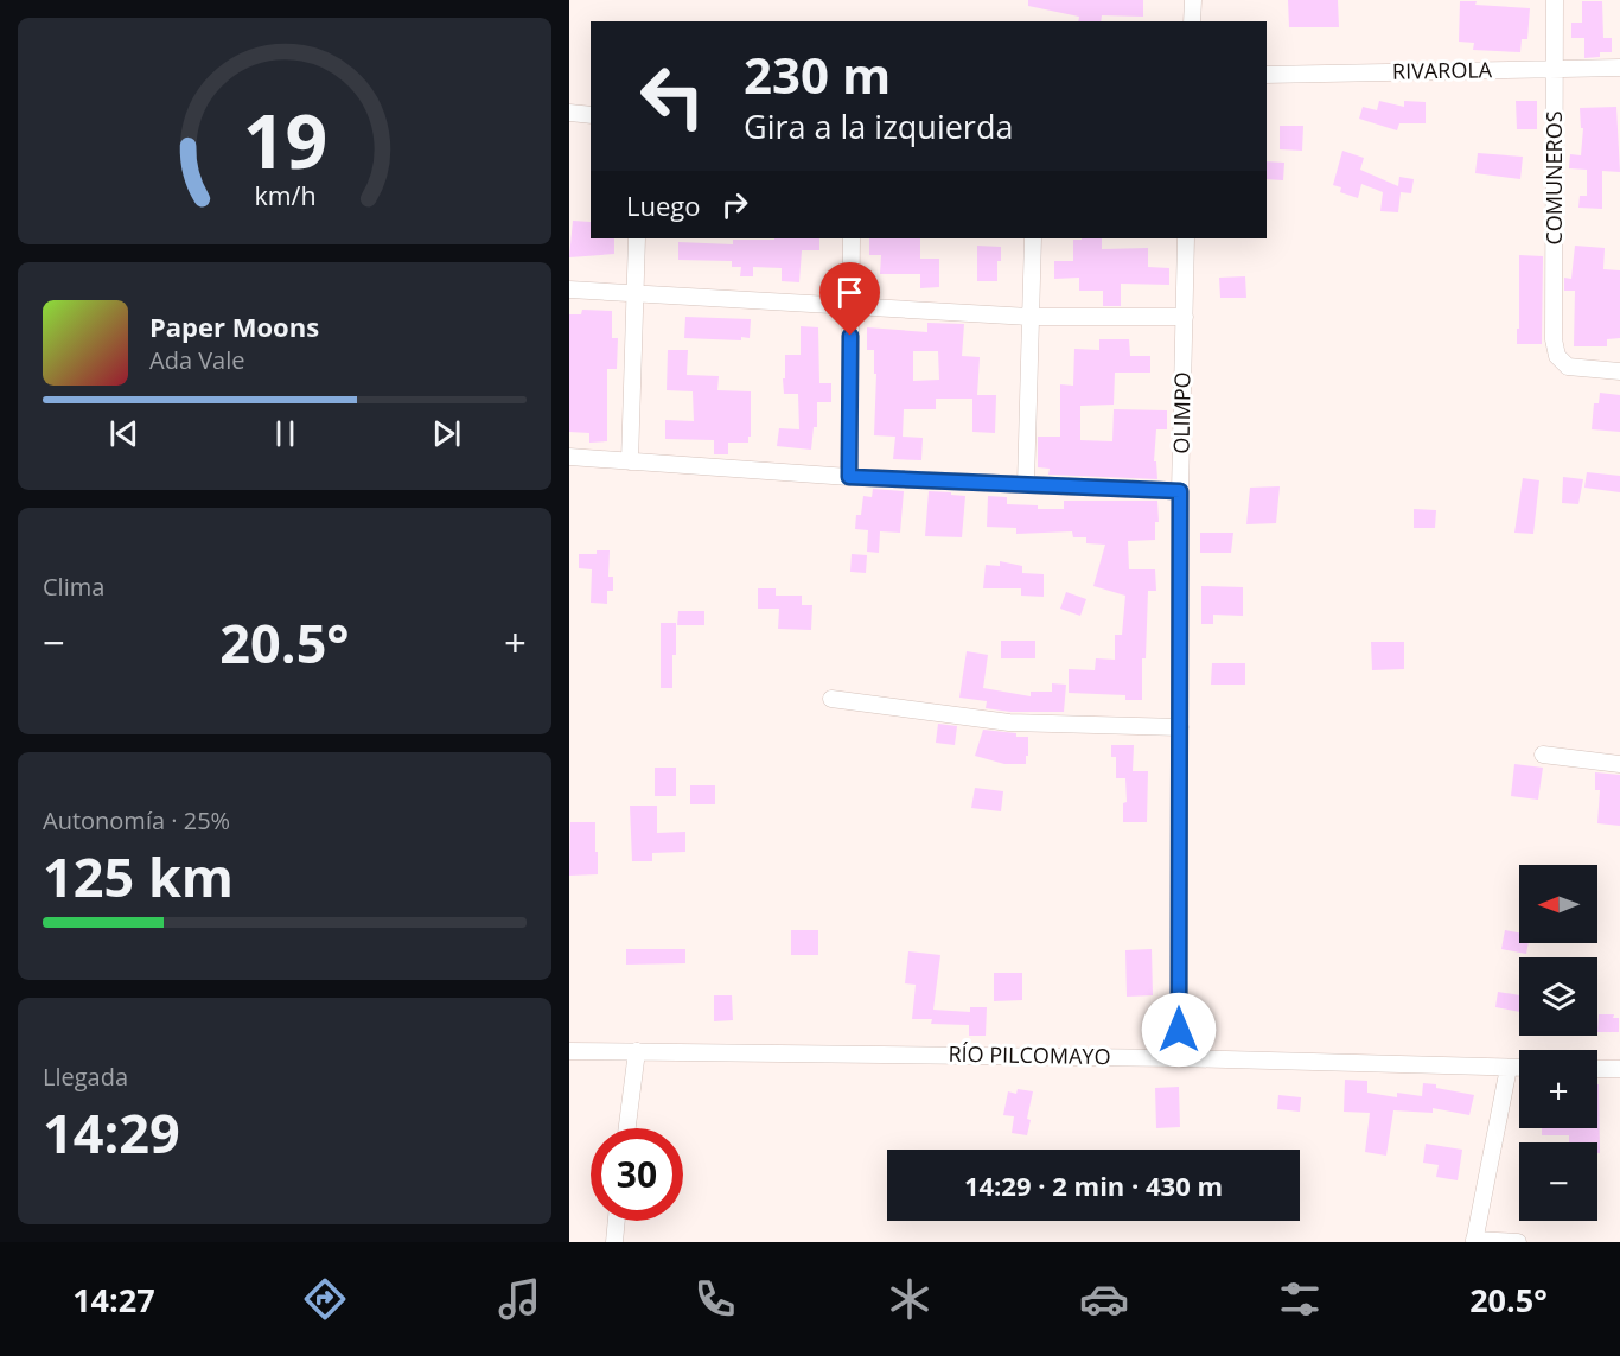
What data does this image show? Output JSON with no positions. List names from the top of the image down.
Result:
{
  "streets": {
    "street": [
      "RIVAROLA",
      "COMUNEROS",
      "OLIMPO",
      "RÍO PILCOMAYO"
    ]
  },
  "crossings": [
    ["RIVAROLA", "COMUNEROS"],
    ["OLIMPO", "RÍO PILCOMAYO"]
  ],
  "north": "left",
  "page": {
    "turn": ["230 m", "Gira a la izquierda"],
    "then": "Luego",
    "song": ["Paper Moons", "Ada Vale"],
    "tile": [
      "Clima",
      ["Autonomía · 25%", "125 km"],
      ["Llegada", "14:29"]
    ],
    "heat": ["−", "20.5°", "+"],
    "map_buttons": ["+", "−"],
    "limit": "30",
    "trip": "14:29 · 2 min · 430 m",
    "tabs": ["14:27", "20.5°"],
    "gauge": ["19", "km/h"]
  }
}
